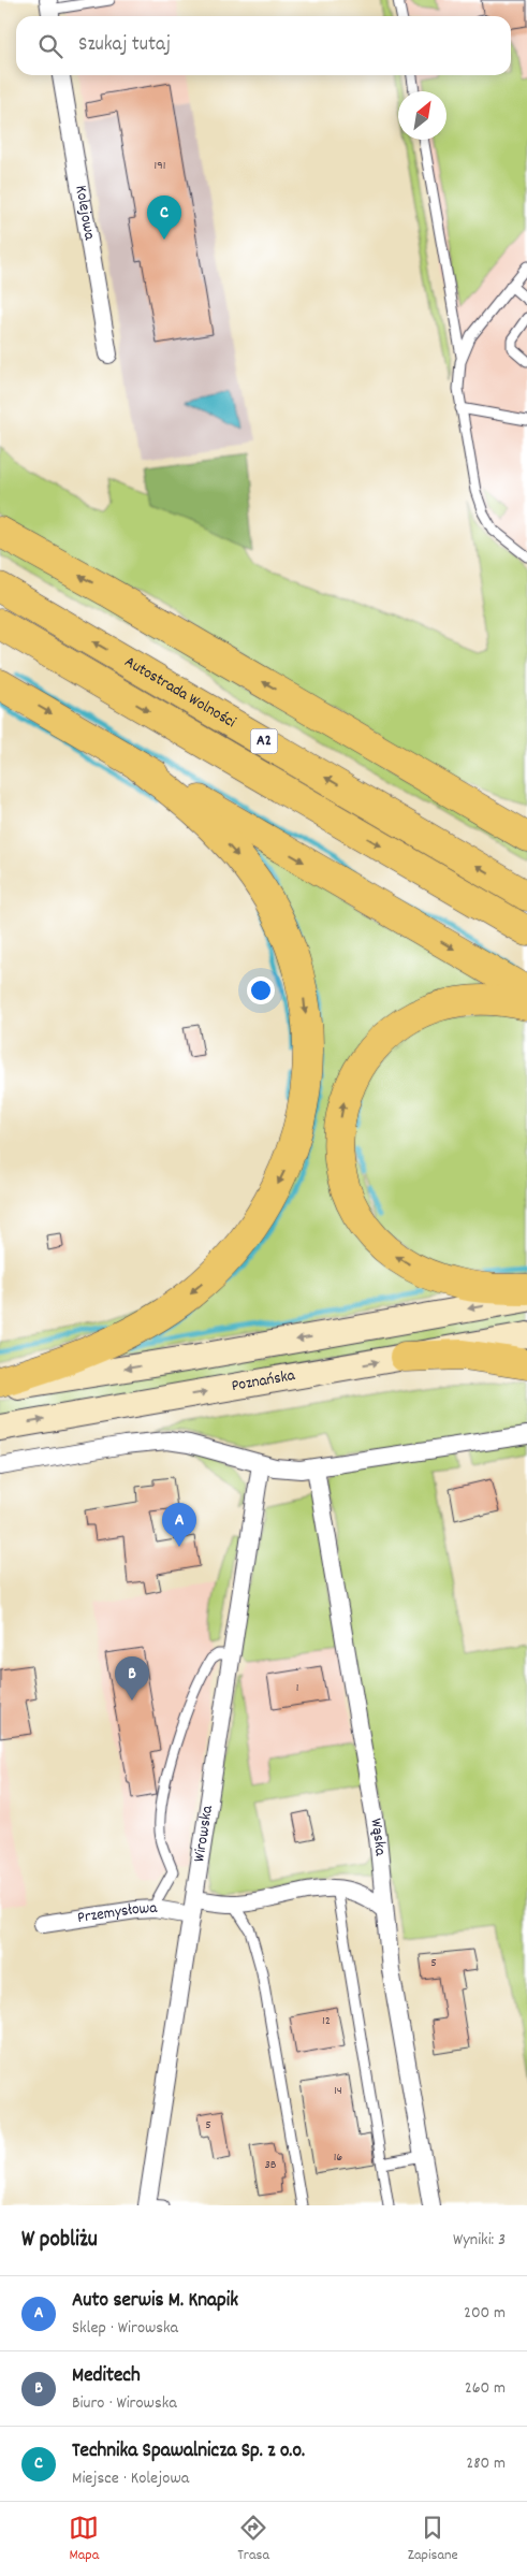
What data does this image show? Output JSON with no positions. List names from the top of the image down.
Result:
{
  "streets": {
    "highway": ["Autostrada Wolności", "A2"],
    "main road": ["Poznańska"],
    "street": [
      "Kolejowa",
      "Wirowska",
      "Wąska",
      "Przemysłowa"
    ]
  },
  "crossings": [
    ["Wirowska", "Przemysłowa"]
  ],
  "house_numbers": [
    "191",
    "1",
    "5",
    "12",
    "14",
    "5",
    "16",
    "3B"
  ],
  "north": "top right",
  "page": {
    "search": "Szukaj tutaj",
    "pins": ["C", "A", "B"],
    "heading": ["W pobliżu", "Wyniki: 3"],
    "list": [
      {
        "mark": "A",
        "name": "Auto serwis M. Knapik",
        "note": "Sklep · Wirowska",
        "value": "200 m"
      },
      {
        "mark": "B",
        "name": "Meditech",
        "note": "Biuro · Wirowska",
        "value": "260 m"
      },
      {
        "mark": "C",
        "name": "Technika Spawalnicza Sp. z o.o.",
        "note": "Miejsce · Kolejowa",
        "value": "280 m"
      }
    ],
    "nav": ["Mapa", "Trasa", "Zapisane"]
  }
}
